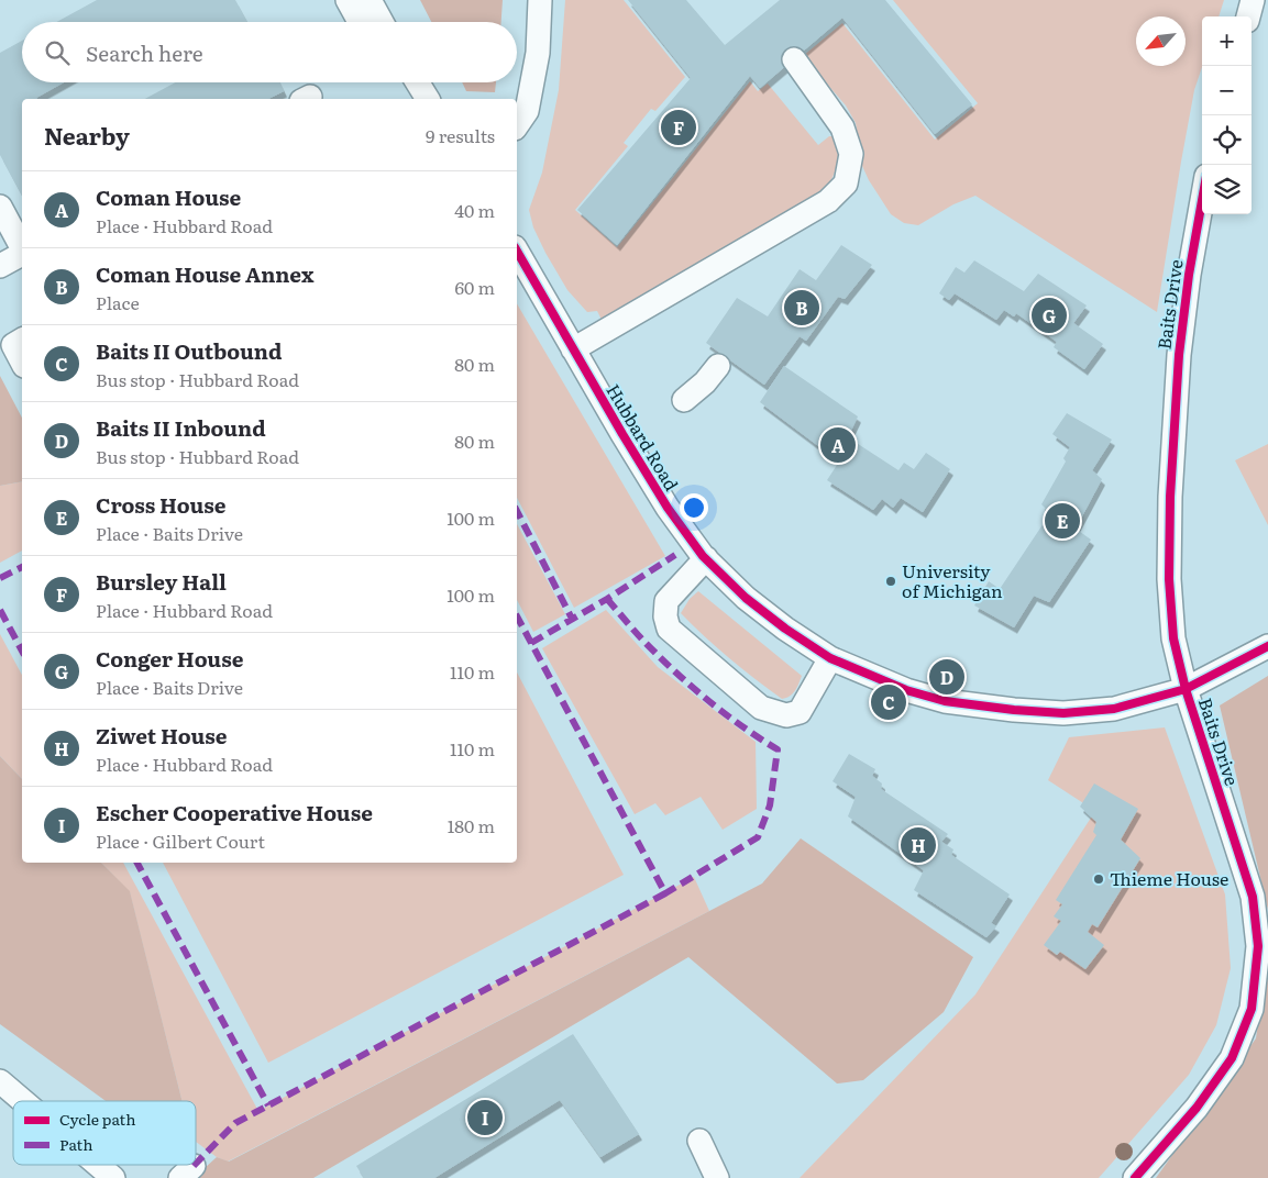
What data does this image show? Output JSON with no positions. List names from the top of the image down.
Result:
{
  "streets": {
    "street": ["Baits Drive", "Hubbard Road"]
  },
  "crossings": [
    ["Baits Drive", "Hubbard Road"]
  ],
  "places": ["University of Michigan", "Thieme House"],
  "legend": ["Cycle path", "Path"],
  "north": "bottom left",
  "page": {
    "map_buttons": ["+", "−"],
    "search": "Search here",
    "heading": ["Nearby", "9 results"],
    "pins": [
      "F",
      "B",
      "G",
      "A",
      "E",
      "D",
      "C",
      "H",
      "I"
    ],
    "list": [
      {
        "mark": "A",
        "name": "Coman House",
        "note": "Place · Hubbard Road",
        "value": "40 m"
      },
      {
        "mark": "B",
        "name": "Coman House Annex",
        "note": "Place",
        "value": "60 m"
      },
      {
        "mark": "C",
        "name": "Baits II Outbound",
        "note": "Bus stop · Hubbard Road",
        "value": "80 m"
      },
      {
        "mark": "D",
        "name": "Baits II Inbound",
        "note": "Bus stop · Hubbard Road",
        "value": "80 m"
      },
      {
        "mark": "E",
        "name": "Cross House",
        "note": "Place · Baits Drive",
        "value": "100 m"
      },
      {
        "mark": "F",
        "name": "Bursley Hall",
        "note": "Place · Hubbard Road",
        "value": "100 m"
      },
      {
        "mark": "G",
        "name": "Conger House",
        "note": "Place · Baits Drive",
        "value": "110 m"
      },
      {
        "mark": "H",
        "name": "Ziwet House",
        "note": "Place · Hubbard Road",
        "value": "110 m"
      },
      {
        "mark": "I",
        "name": "Escher Cooperative House",
        "note": "Place · Gilbert Court",
        "value": "180 m"
      }
    ]
  }
}
